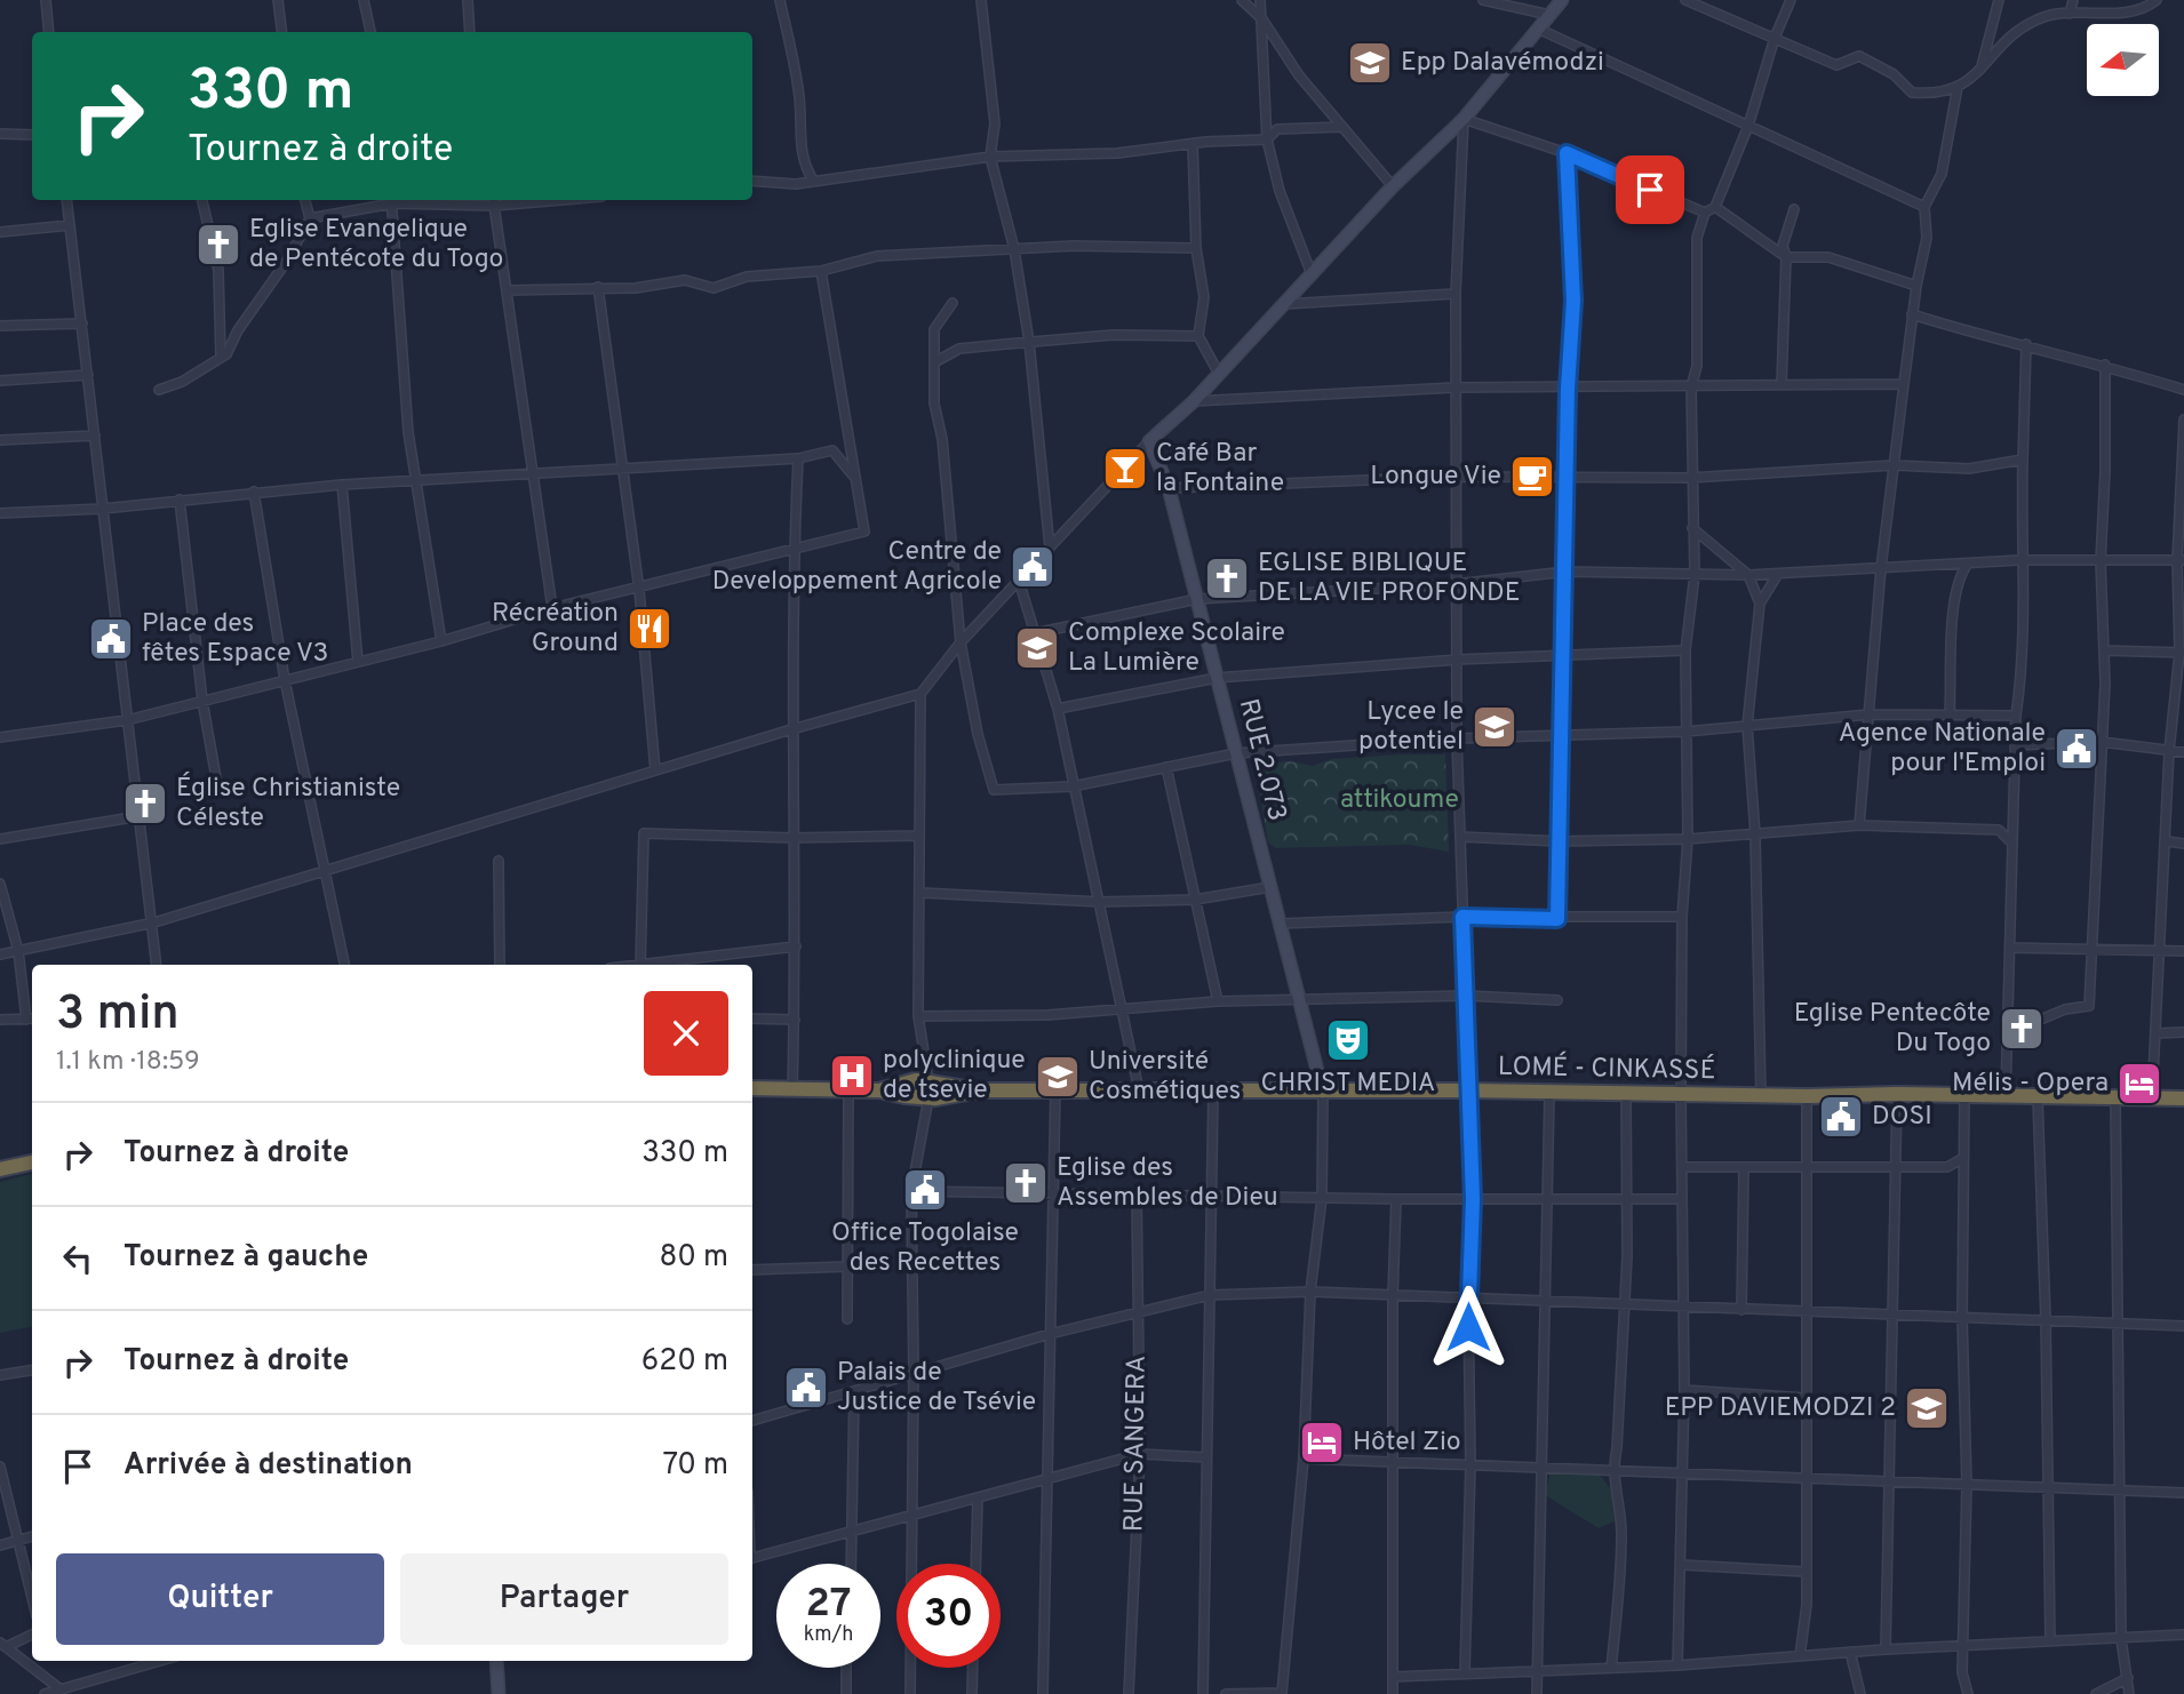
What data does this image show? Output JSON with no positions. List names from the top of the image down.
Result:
{
  "streets": {
    "highway": ["LOMÉ - CINKASSÉ"],
    "street": ["RUE 2.073", "RUE SANGERA"]
  },
  "crossings": [
    ["RUE 2.073", "LOMÉ - CINKASSÉ"]
  ],
  "parks": ["attikoume"],
  "places": {
    "school or university": [
      "Epp Dalavémodzi",
      "Complexe Scolaire La Lumière",
      "Lycee le potentiel",
      "Université Cosmétiques",
      "EPP DAVIEMODZI 2"
    ],
    "church": [
      "Eglise Evangelique de Pentécote du Togo",
      "EGLISE BIBLIQUE DE LA VIE PROFONDE",
      "Église Christianiste Céleste",
      "Eglise Pentecôte Du Togo",
      "Eglise des Assembles de Dieu"
    ],
    "bar": ["Café Bar la Fontaine"],
    "cafe": ["Longue Vie"],
    "public building": [
      "Centre de Developpement Agricole",
      "Place des fêtes Espace V3",
      "Agence Nationale pour l'Emploi",
      "DOSI",
      "Office Togolaise des Recettes",
      "Palais de Justice de Tsévie"
    ],
    "restaurant": ["Récréation Ground"],
    "theatre": ["CHRIST MEDIA"],
    "hospital": ["polyclinique de tsevie"],
    "hotel": ["Mélis - Opera", "Hôtel Zio"]
  },
  "north": "left",
  "page": {
    "turn": ["330 m", "Tournez à droite"],
    "heading": ["3 min", "1.1 km · 18:59"],
    "list": [
      {
        "name": "Tournez à droite",
        "value": "330 m"
      },
      {
        "name": "Tournez à gauche",
        "value": "80 m"
      },
      {
        "name": "Tournez à droite",
        "value": "620 m"
      },
      {
        "name": "Arrivée à destination",
        "value": "70 m"
      }
    ],
    "buttons": ["Quitter", "Partager"],
    "speed": "27 km/h",
    "limit": "30"
  }
}
